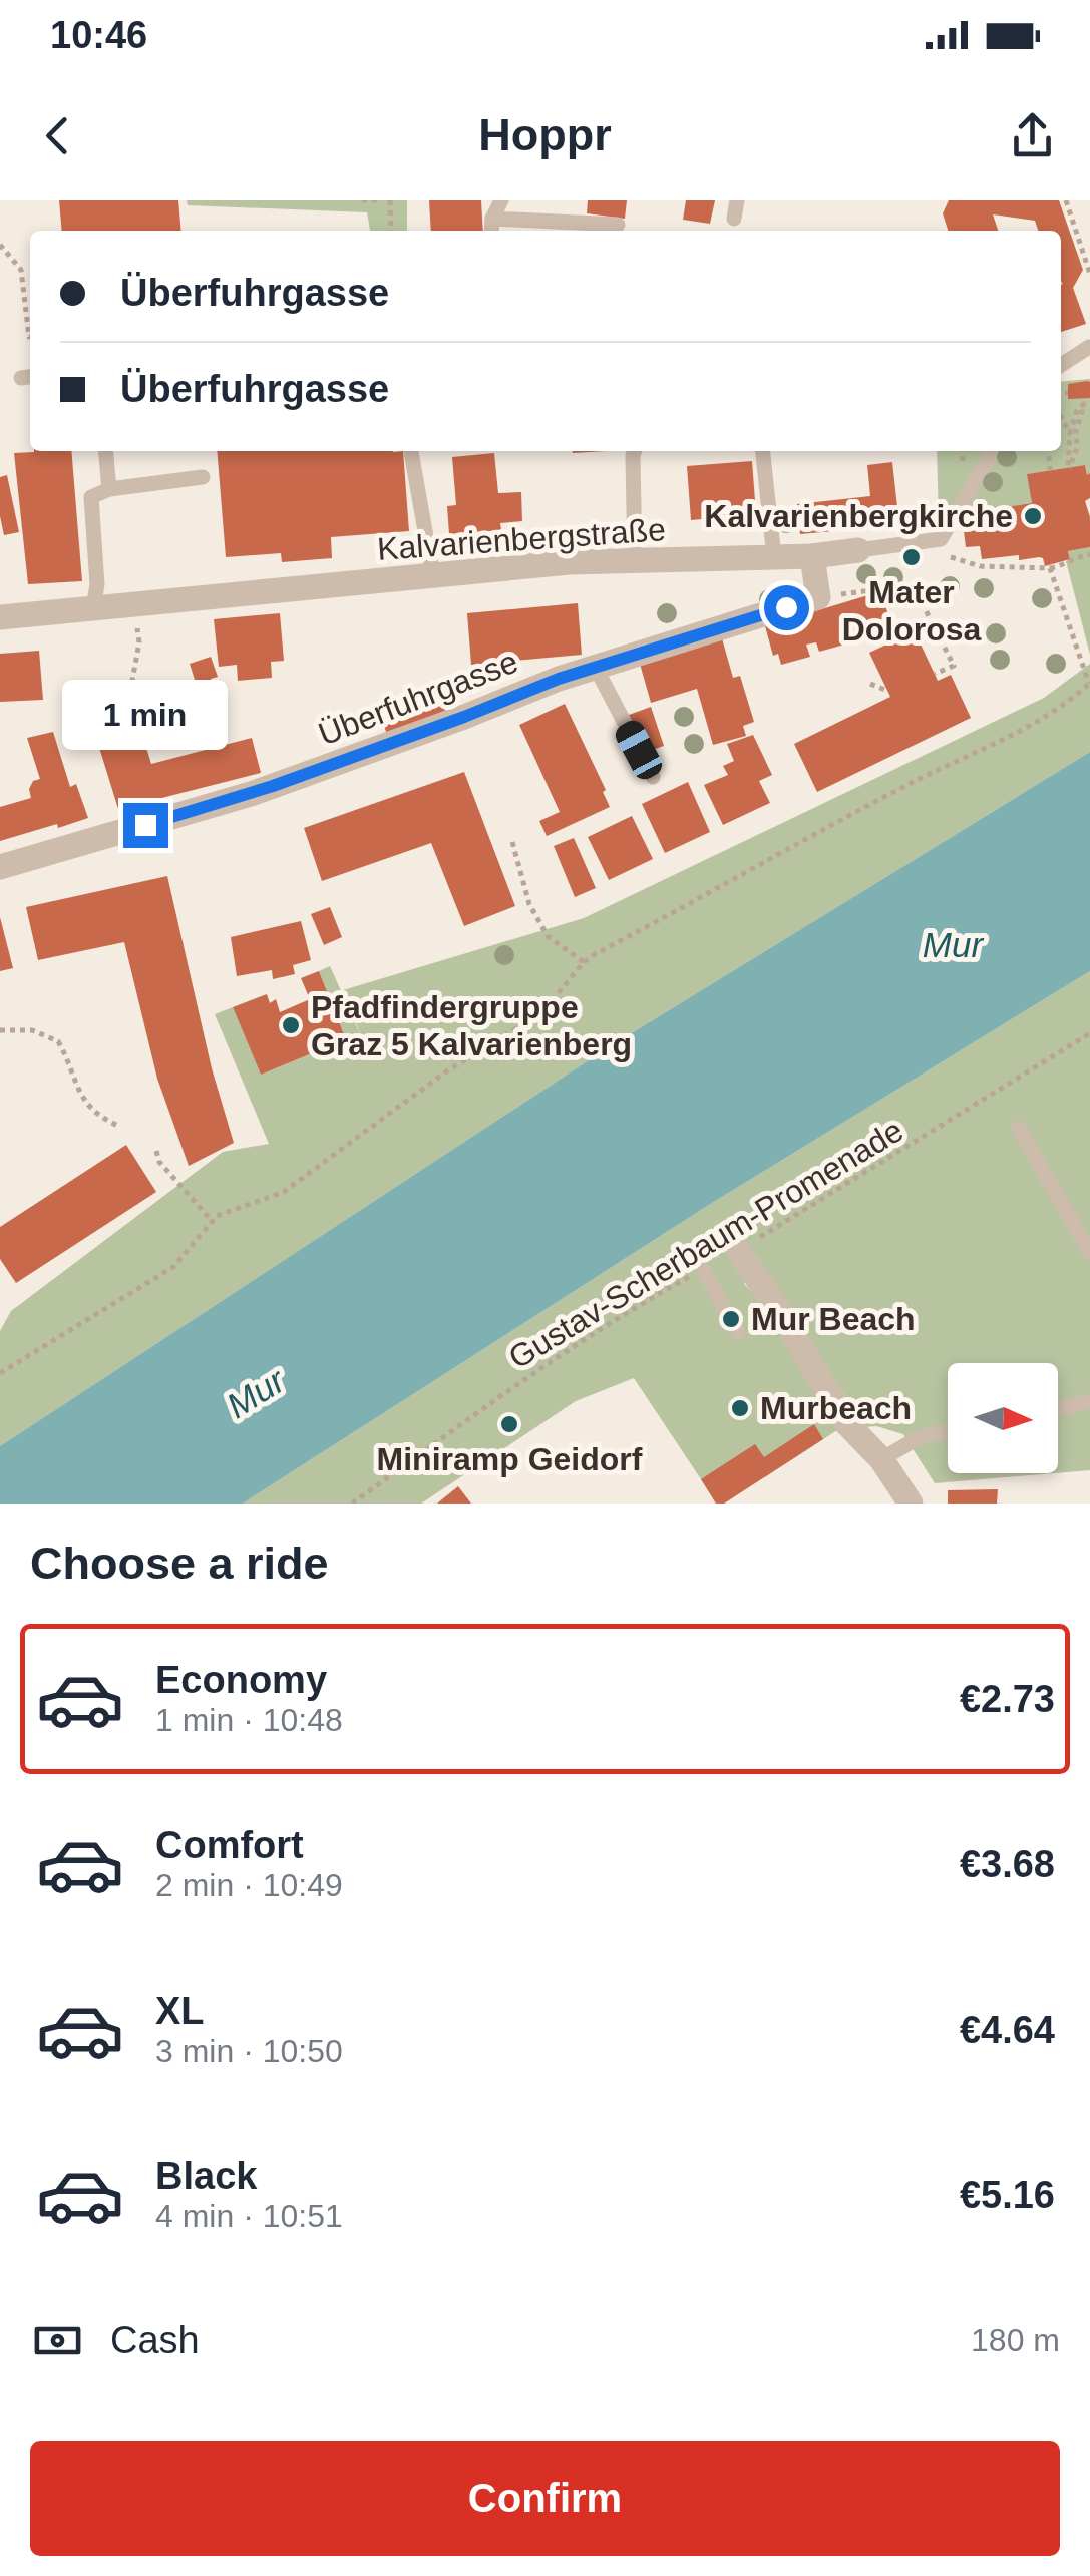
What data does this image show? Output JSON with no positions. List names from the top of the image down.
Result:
{
  "streets": {
    "street": ["Kalvarienbergstraße", "Überfuhrgasse"],
    "path": ["Gustav-Scherbaum-Promenade"]
  },
  "water": ["Mur"],
  "places": [
    "Kalvarienbergkirche",
    "Mater Dolorosa",
    "Pfadfindergruppe Graz 5 Kalvarienberg",
    "Mur Beach",
    "Murbeach",
    "Miniramp Geidorf"
  ],
  "north": "right",
  "page": {
    "status": "10:46",
    "header": "Hoppr",
    "banner": ["Überfuhrgasse", "Überfuhrgasse"],
    "bubble": "1 min",
    "heading": "Choose a ride",
    "list": [
      {
        "name": "Economy",
        "note": "1 min · 10:48",
        "value": "€2.73"
      },
      {
        "name": "Comfort",
        "note": "2 min · 10:49",
        "value": "€3.68"
      },
      {
        "name": "XL",
        "note": "3 min · 10:50",
        "value": "€4.64"
      },
      {
        "name": "Black",
        "note": "4 min · 10:51",
        "value": "€5.16"
      }
    ],
    "pay": ["Cash", "180 m"],
    "buttons": "Confirm"
  }
}
